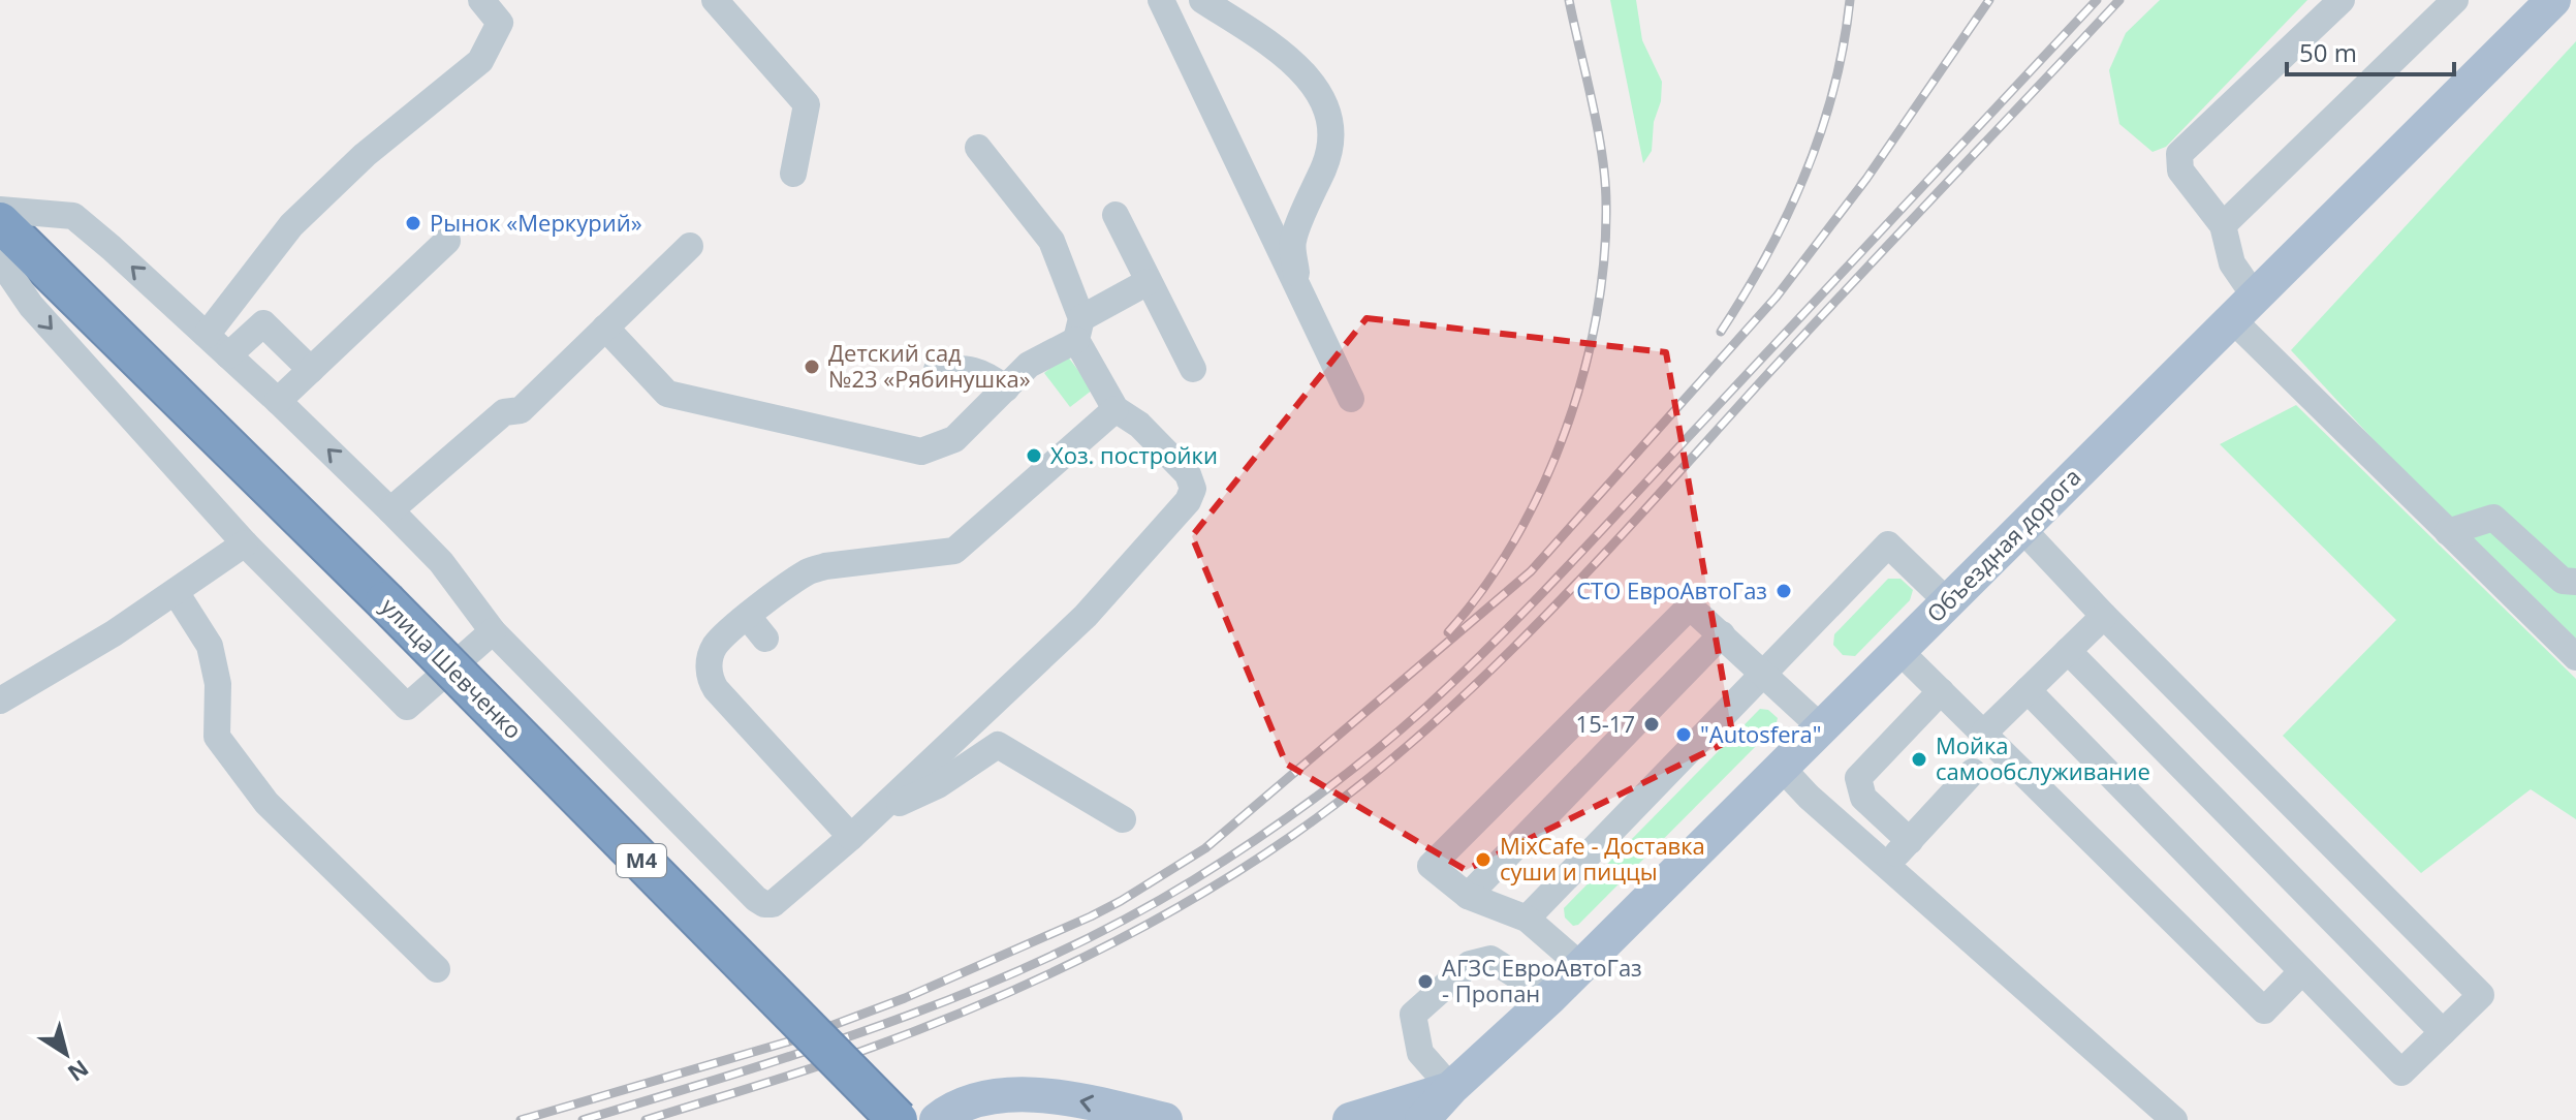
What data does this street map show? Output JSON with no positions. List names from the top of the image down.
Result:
{
  "streets": {
    "highway": ["улица Шевченко", "M4"],
    "main road": ["Объездная дорога"]
  },
  "places": [
    "Рынок «Меркурий»",
    "Детский сад №23 «Рябинушка»",
    "Хоз. постройки",
    "СТО ЕвроАвтоГаз",
    "15-17",
    "\"Autosfera\"",
    "Мойка самообслуживание",
    "MixCafe - Доставка суши и пиццы",
    "АГЗС ЕвроАвтоГаз - Пропан"
  ],
  "scale_bar": "50 m",
  "north": "bottom right"
}
